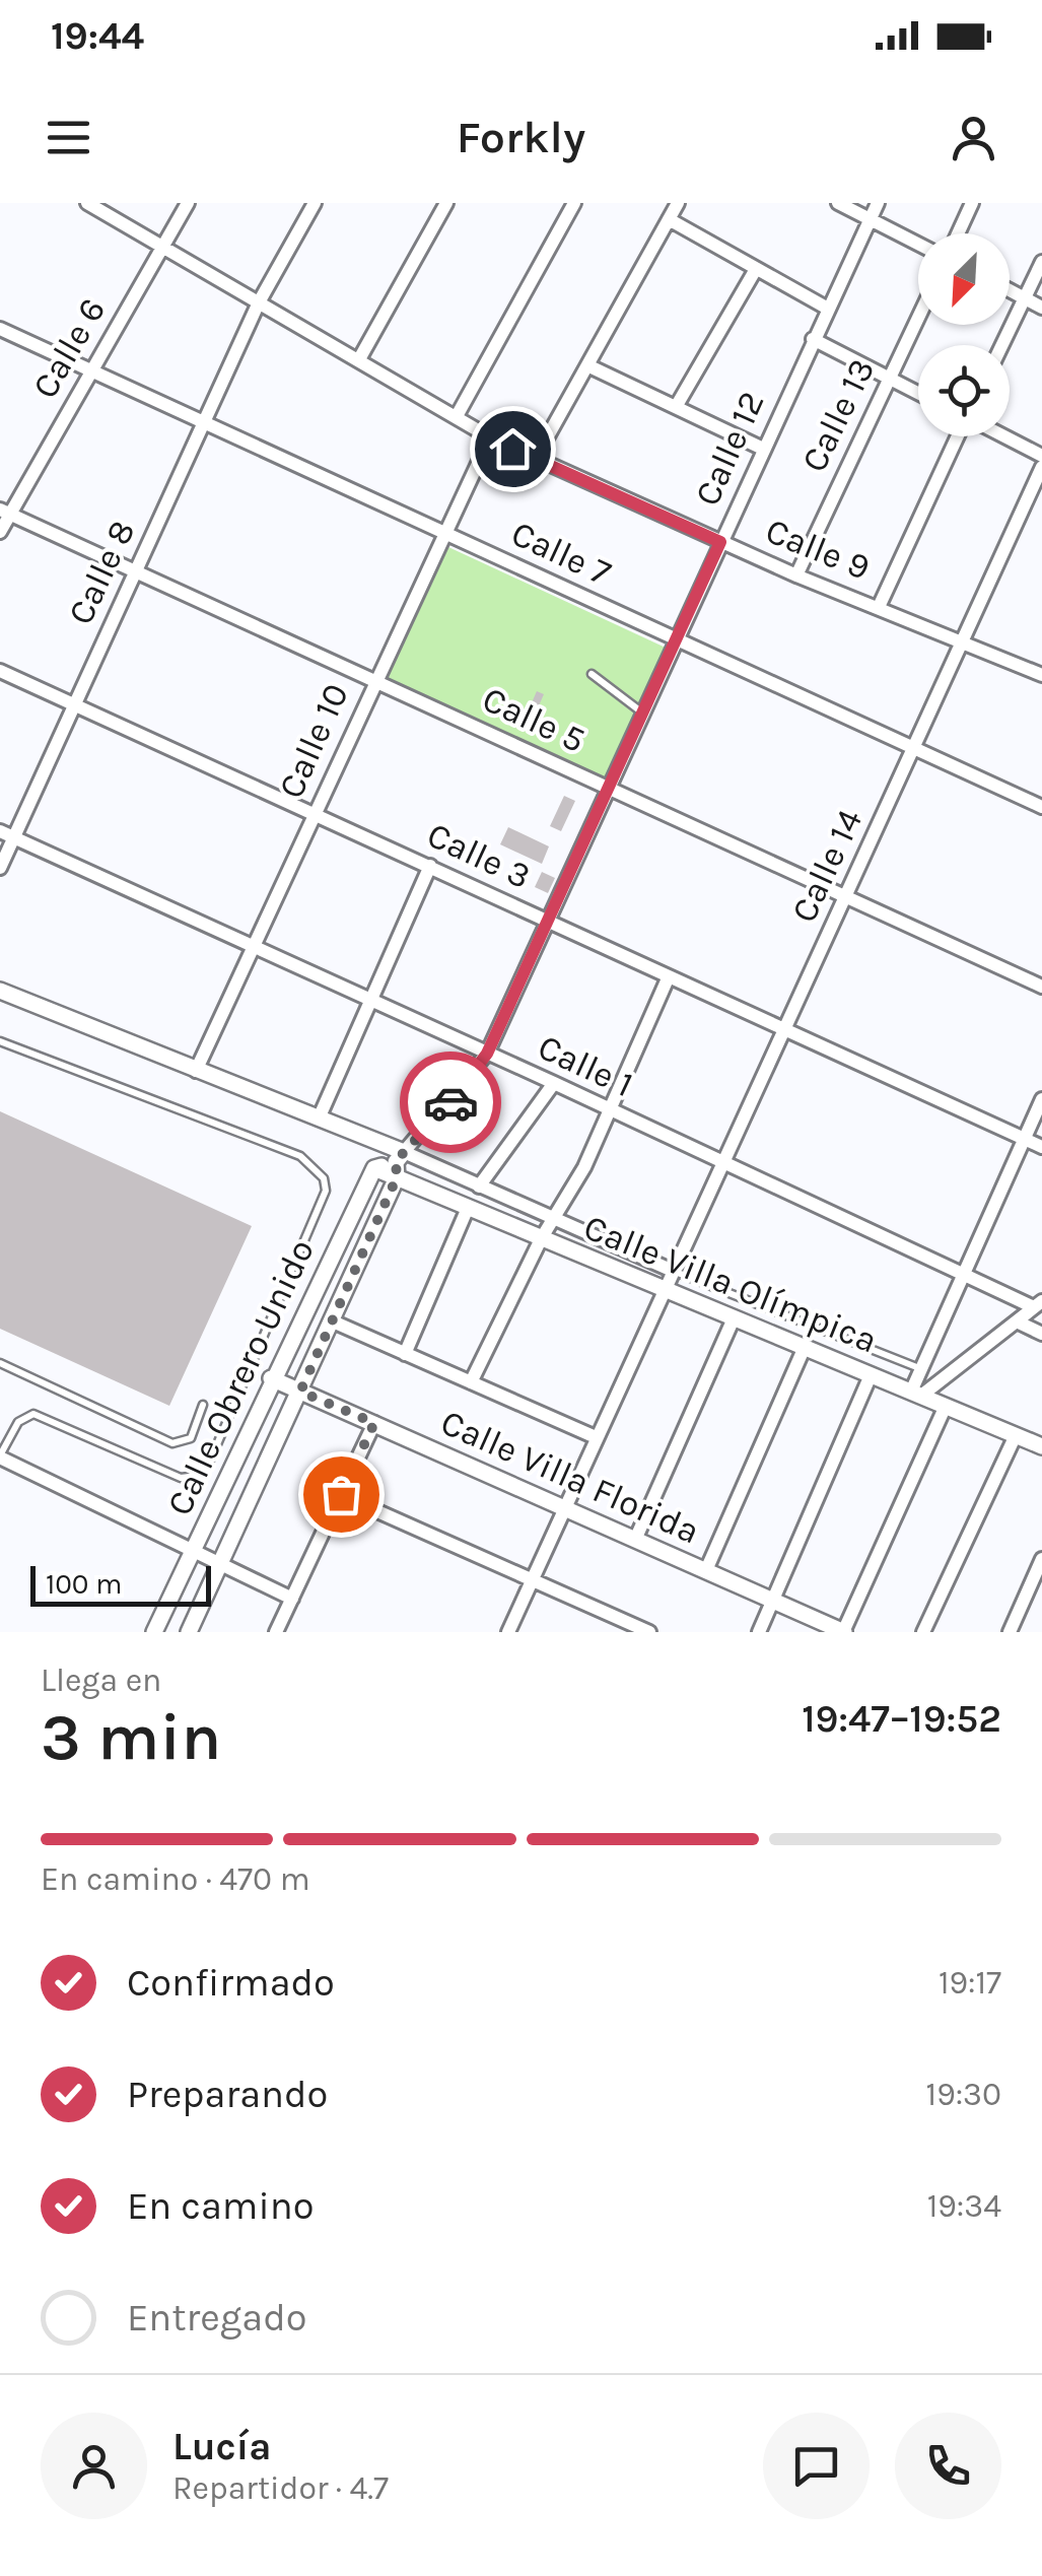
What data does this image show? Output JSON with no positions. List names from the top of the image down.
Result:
{
  "streets": {
    "street": [
      "Calle 6",
      "Calle 13",
      "Calle 12",
      "Calle 9",
      "Calle 7",
      "Calle 8",
      "Calle 5",
      "Calle 10",
      "Calle 3",
      "Calle 14",
      "Calle 1",
      "Calle Villa Olímpica",
      "Calle Obrero Unido",
      "Calle Villa Florida"
    ]
  },
  "crossings": [
    ["Calle 6", "Calle 9"],
    ["Calle 6", "Calle 7"],
    ["Calle 6", "Calle 5"],
    ["Calle 13", "Calle 9"],
    ["Calle 12", "Calle 9"],
    ["Calle 12", "Calle 7"],
    ["Calle 12", "Calle 5"],
    ["Calle 12", "Calle 3"],
    ["Calle 12", "Calle 1"],
    ["Calle 12", "Calle Obrero Unido"],
    ["Calle 9", "Calle 8"],
    ["Calle 9", "Calle 10"],
    ["Calle 9", "Calle 14"],
    ["Calle 7", "Calle 8"],
    ["Calle 7", "Calle 10"],
    ["Calle 7", "Calle 14"],
    ["Calle 8", "Calle 5"],
    ["Calle 8", "Calle 3"],
    ["Calle 8", "Calle 1"],
    ["Calle 5", "Calle 10"],
    ["Calle 5", "Calle 14"],
    ["Calle 10", "Calle 3"],
    ["Calle 10", "Calle 1"],
    ["Calle 10", "Calle Villa Olímpica"],
    ["Calle 3", "Calle 14"],
    ["Calle 14", "Calle 1"],
    ["Calle 14", "Calle Villa Olímpica"],
    ["Calle 14", "Calle Villa Florida"],
    ["Calle 1", "Calle Obrero Unido"],
    ["Calle Villa Olímpica", "Calle Obrero Unido"],
    ["Calle Obrero Unido", "Calle Villa Florida"]
  ],
  "scale_bar": "100 m",
  "north": "bottom left",
  "page": {
    "status": "19:44",
    "header": "Forkly",
    "scale": "100 m",
    "heading": ["3 min", "Llega en", "19:47–19:52"],
    "panel": ["Lucía", "Repartidor · 4.7"],
    "bar": "En camino · 470 m",
    "list": [
      ["Confirmado", "19:17"],
      ["Preparando", "19:30"],
      ["En camino", "19:34"],
      "Entregado"
    ]
  }
}
